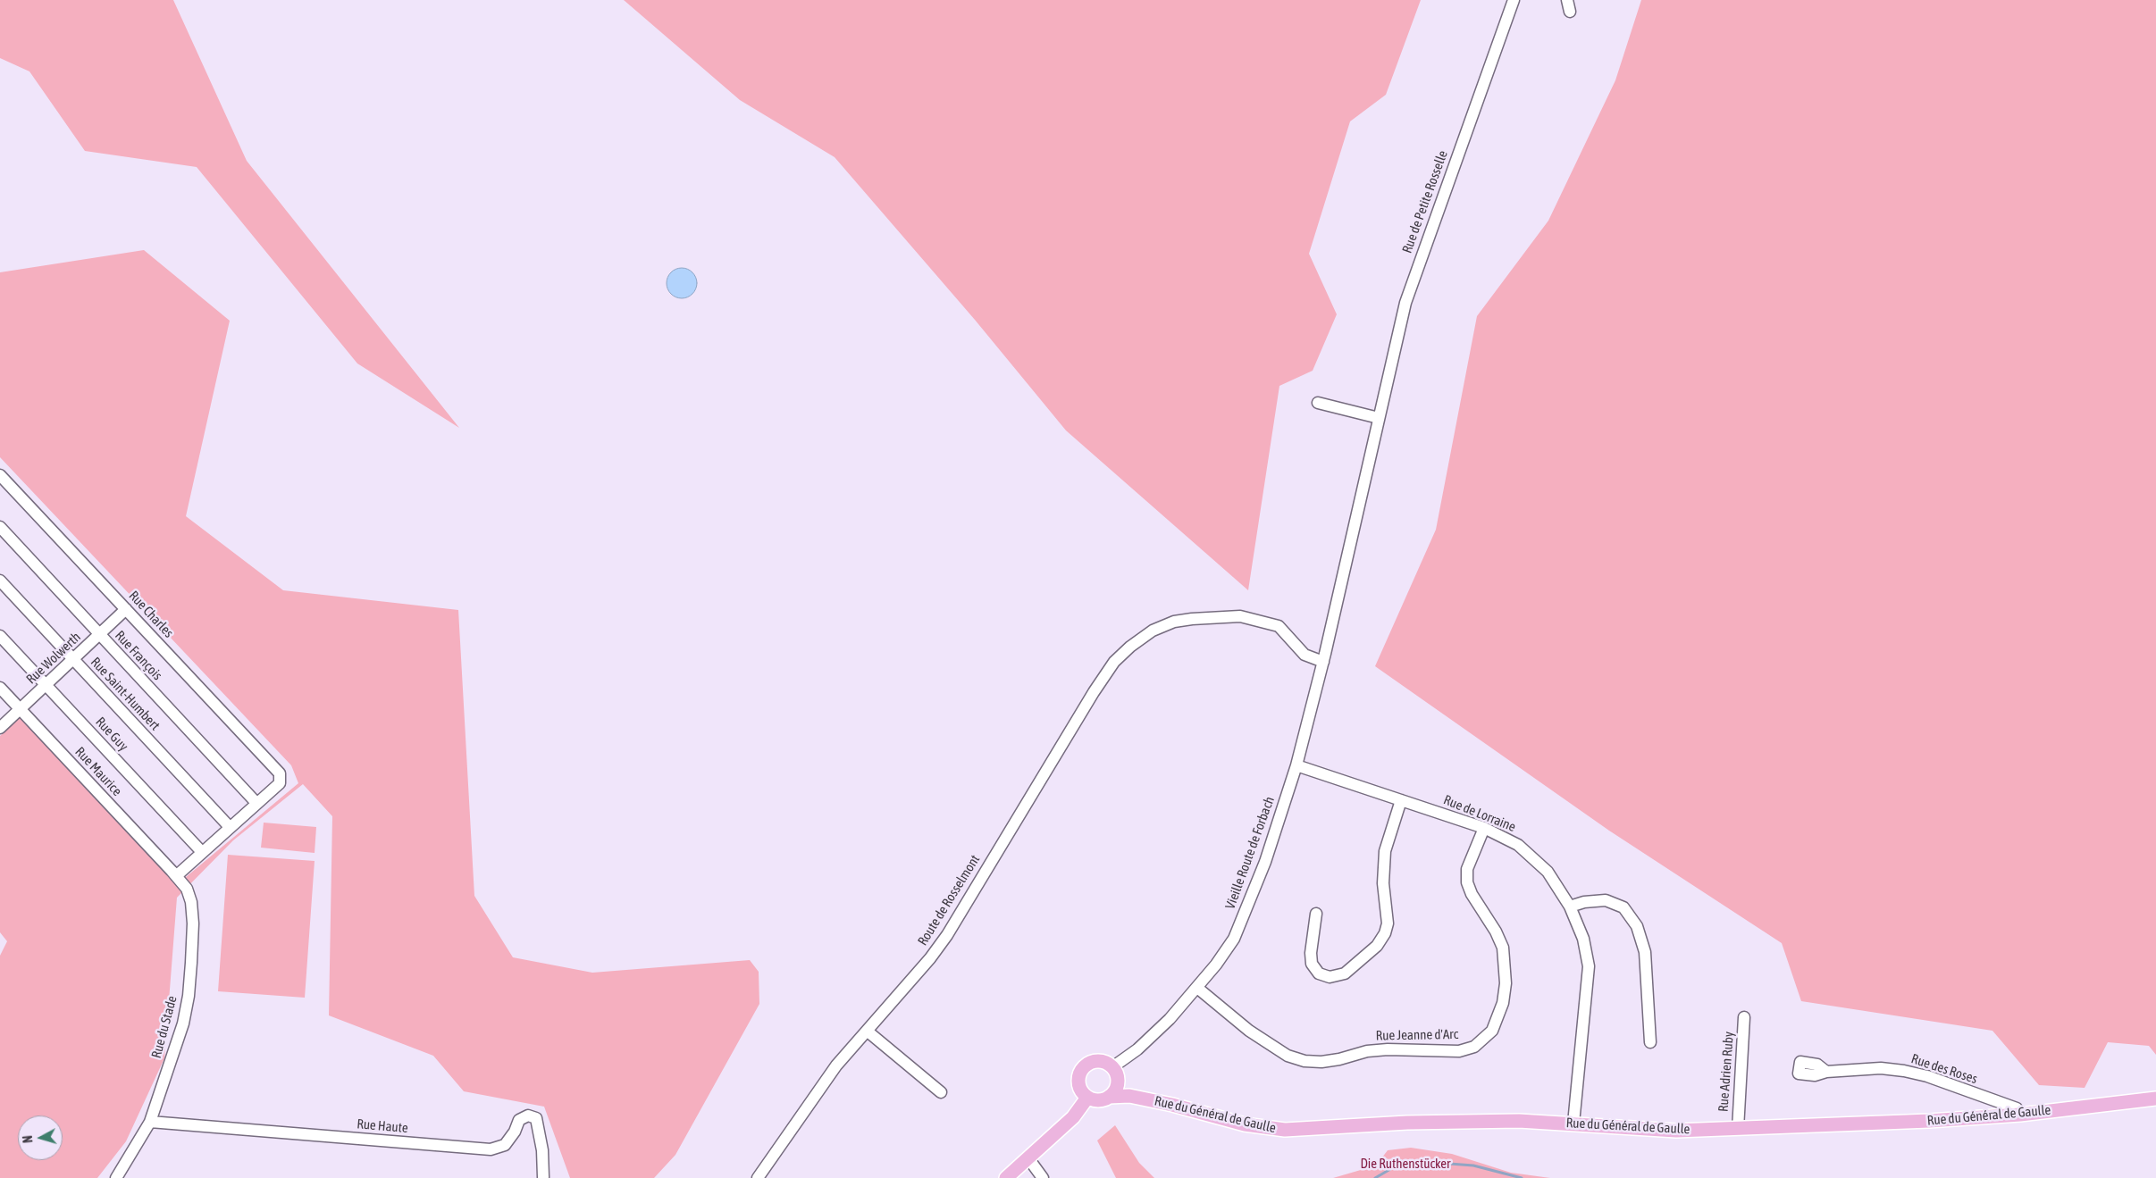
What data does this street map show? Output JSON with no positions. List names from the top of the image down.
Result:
{
  "streets": {
    "main road": ["Rue du Général de Gaulle"],
    "street": [
      "Rue de Petite Rosselle",
      "Rue Charles",
      "Rue François",
      "Rue Wolwerth",
      "Rue Saint-Humbert",
      "Rue Guy",
      "Rue Maurice",
      "Rue de Lorraine",
      "Vieille Route de Forbach",
      "Route de Rosselmont",
      "Rue du Stade",
      "Rue Jeanne d'Arc",
      "Rue des Roses",
      "Rue Adrien Ruby",
      "Rue Haute"
    ]
  },
  "crossings": [
    ["Rue de Petite Rosselle", "Vieille Route de Forbach"],
    ["Rue Charles", "Rue François"],
    ["Rue Charles", "Rue Wolwerth"],
    ["Rue François", "Rue Wolwerth"],
    ["Rue Wolwerth", "Rue Saint-Humbert"],
    ["Rue Wolwerth", "Rue Guy"],
    ["Rue Wolwerth", "Rue Maurice"],
    ["Rue Maurice", "Rue du Stade"],
    ["Rue de Lorraine", "Vieille Route de Forbach"],
    ["Rue de Lorraine", "Rue Jeanne d'Arc"],
    ["Rue de Lorraine", "Rue du Général de Gaulle"],
    ["Vieille Route de Forbach", "Route de Rosselmont"],
    ["Vieille Route de Forbach", "Rue Jeanne d'Arc"],
    ["Vieille Route de Forbach", "Rue du Général de Gaulle"],
    ["Rue du Stade", "Rue Haute"],
    ["Rue des Roses", "Rue du Général de Gaulle"],
    ["Rue Adrien Ruby", "Rue du Général de Gaulle"]
  ],
  "parks": ["Die Ruthenstücker"],
  "north": "left"
}
